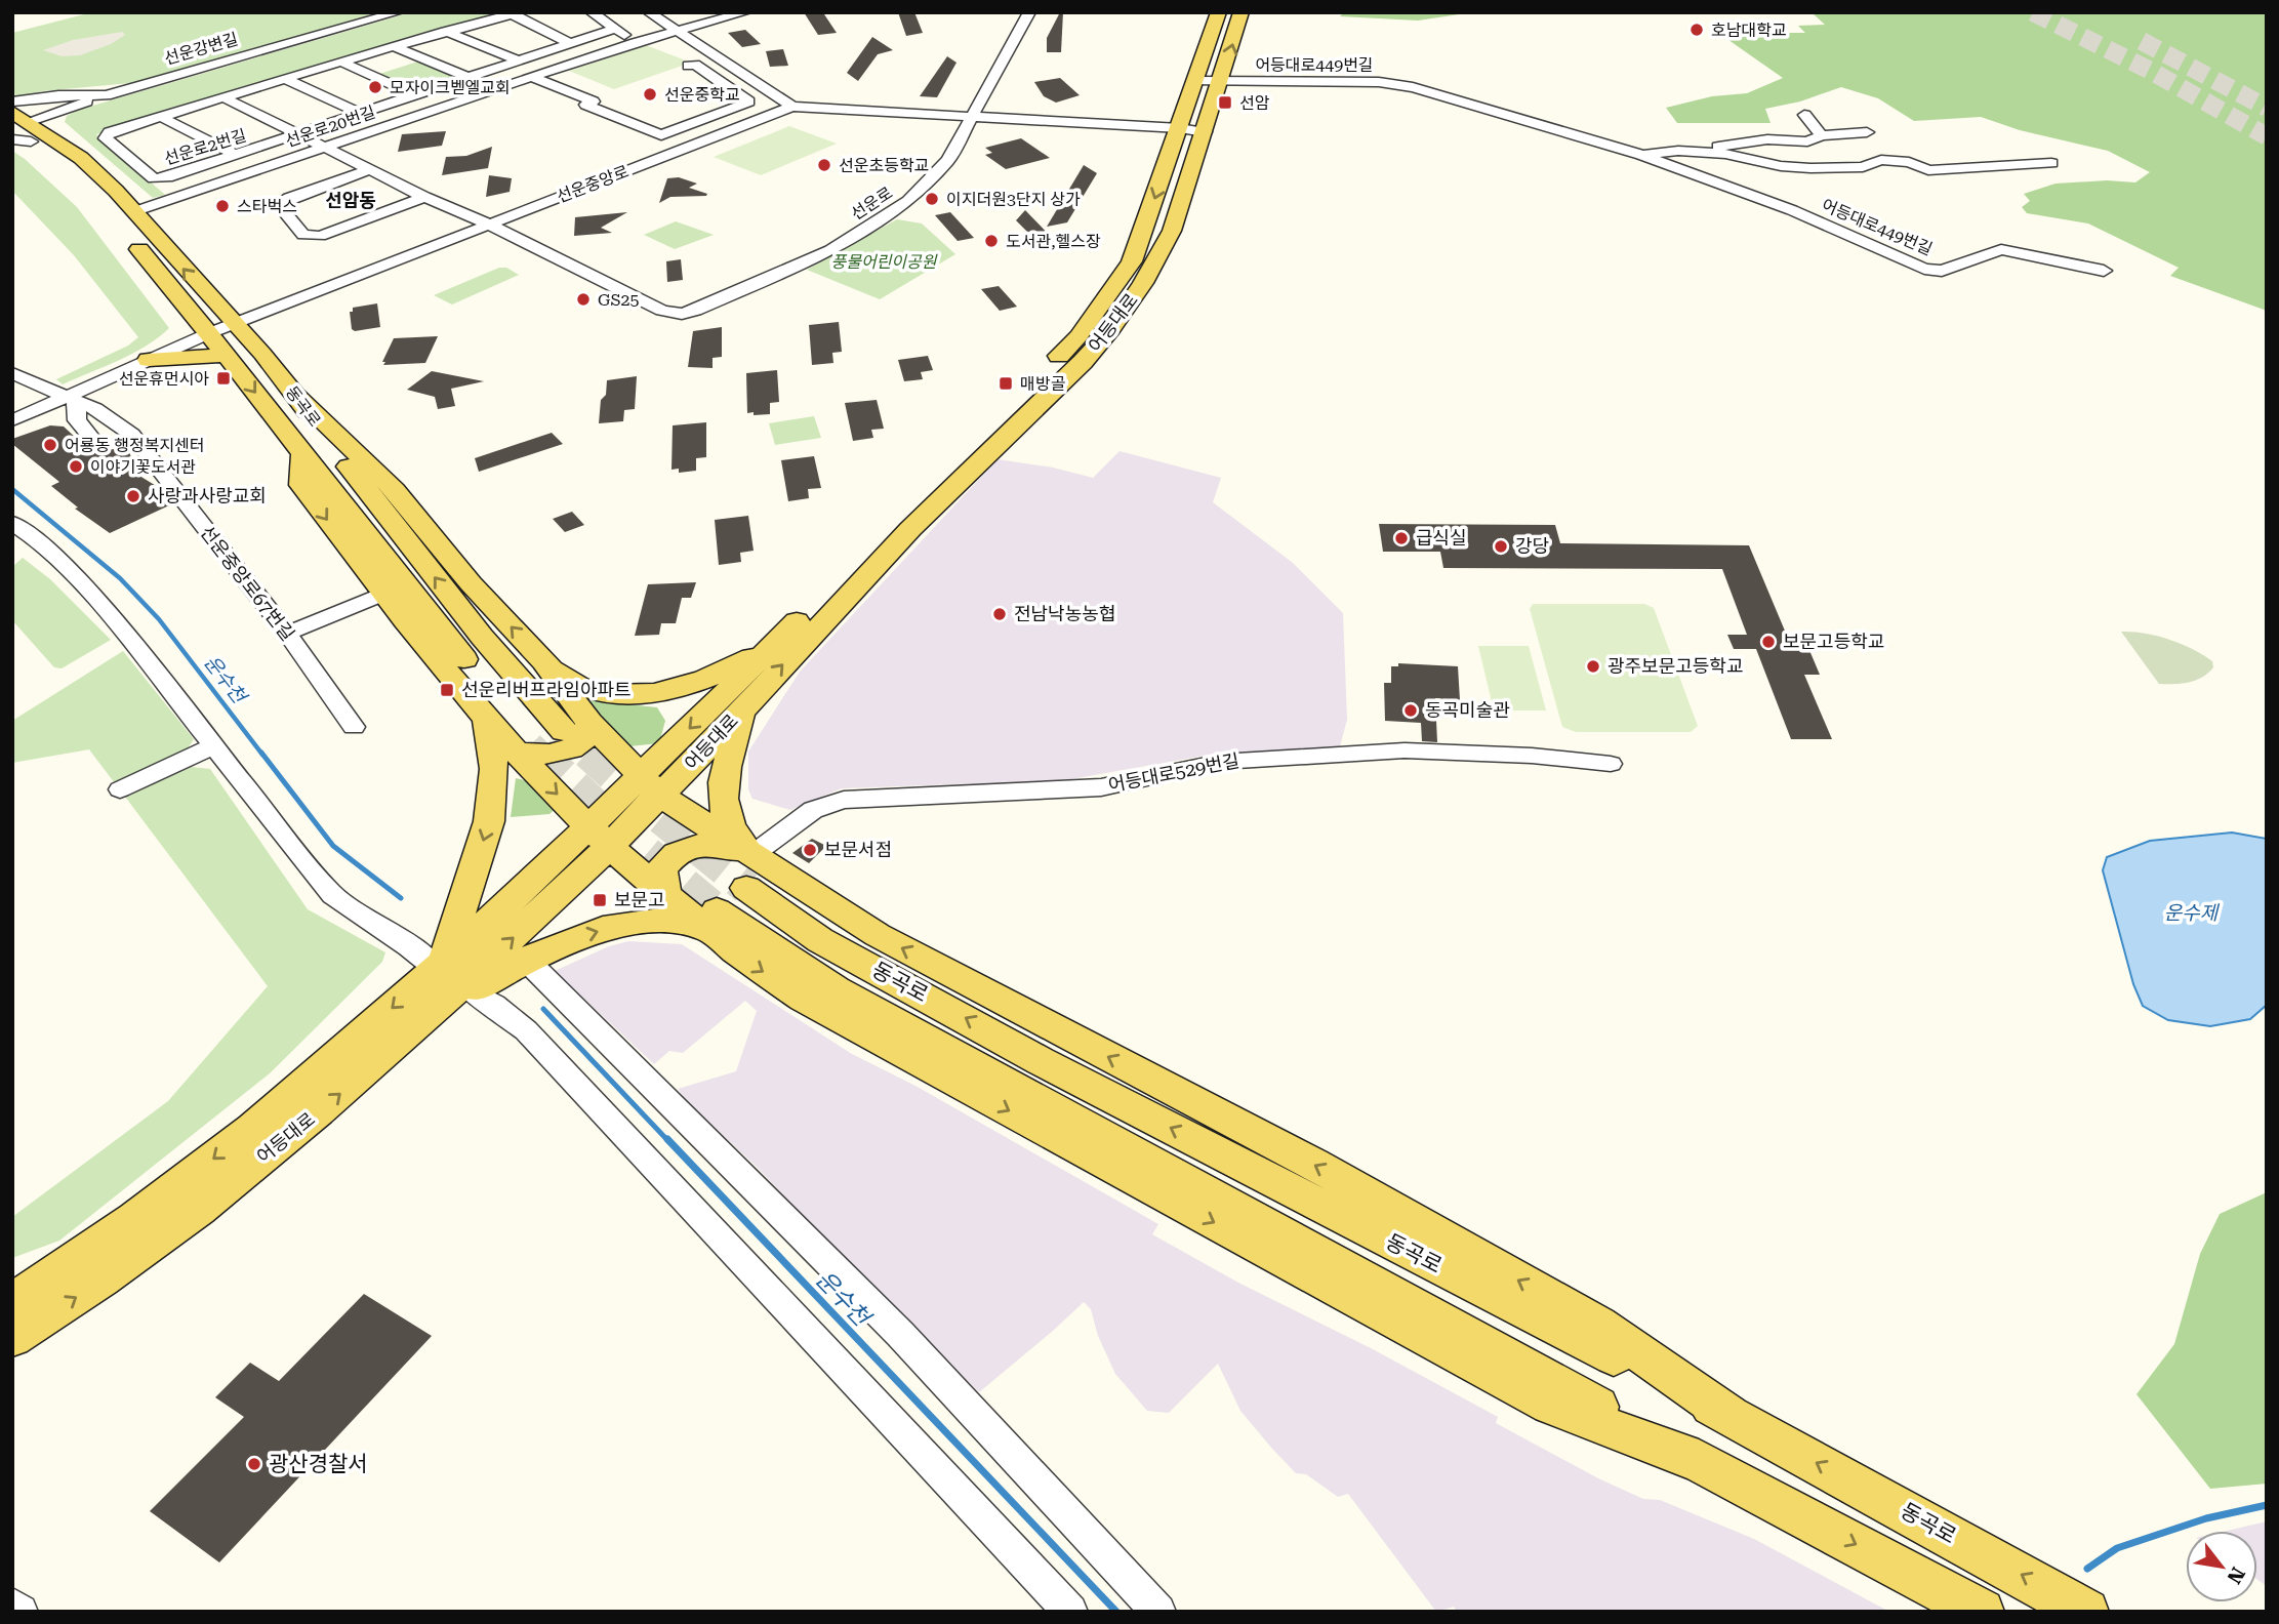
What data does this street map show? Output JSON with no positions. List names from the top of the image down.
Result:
{
  "streets": {
    "main road": ["어등대로", "동곡로"],
    "street": [
      "선운강변길",
      "어등대로449번길",
      "선운로20번길",
      "선운로2번길",
      "선운중앙로",
      "선운로",
      "선운중앙로67번길",
      "어등대로529번길"
    ]
  },
  "crossings": [
    ["선운강변길", "동곡로"],
    ["어등대로449번길", "어등대로"],
    ["선운로20번길", "동곡로"],
    ["선운중앙로", "선운로"],
    ["선운중앙로", "어등대로"],
    ["선운중앙로", "동곡로"],
    ["선운중앙로", "선운중앙로67번길"],
    ["어등대로", "동곡로"],
    ["동곡로", "어등대로529번길"]
  ],
  "districts": ["선암동"],
  "water": ["운수천", "운수제"],
  "parks": ["풍물어린이공원"],
  "places": {
    "other": [
      "호남대학교",
      "모자이크벧엘교회",
      "선운중학교",
      "선운초등학교",
      "이지더원3단지 상가",
      "스타벅스",
      "도서관,헬스장",
      "GS25",
      "어룡동 행정복지센터",
      "이야기꽃도서관",
      "사랑과사랑교회",
      "급식실",
      "강당",
      "전남낙농농협",
      "보문고등학교",
      "광주보문고등학교",
      "동곡미술관",
      "보문서점",
      "광산경찰서"
    ],
    "transit": [
      "선암",
      "선운휴먼시아",
      "매방골",
      "선운리버프라임아파트",
      "보문고"
    ]
  },
  "north": "bottom right"
}
